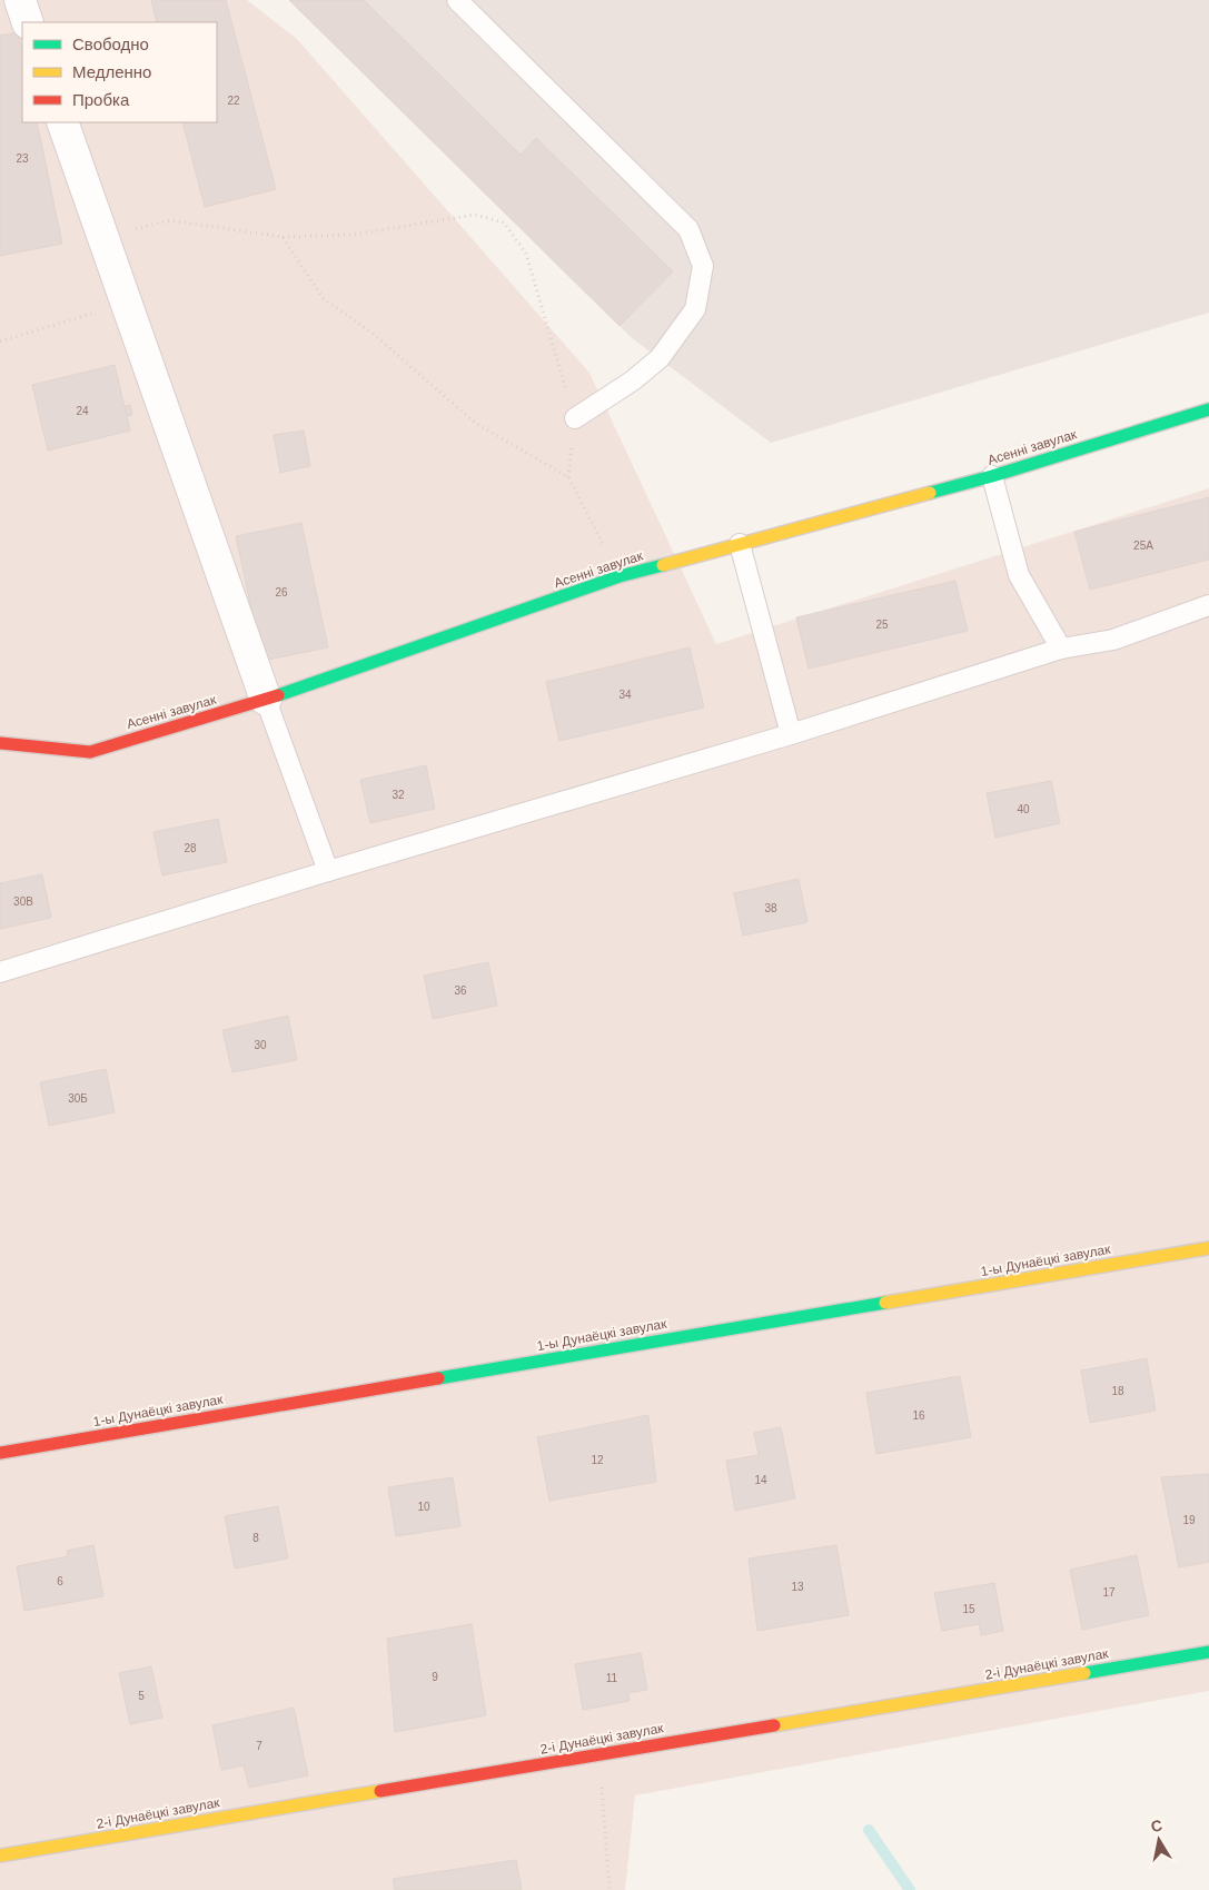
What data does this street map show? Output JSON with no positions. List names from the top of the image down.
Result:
{
  "streets": {
    "street": ["Асенні завулак", "1-ы Дунаёцкі завулак", "2-і Дунаёцкі завулак"]
  },
  "house_numbers": [
    "22",
    "23",
    "24",
    "25А",
    "26",
    "25",
    "34",
    "32",
    "40",
    "28",
    "30В",
    "38",
    "36",
    "30",
    "30Б",
    "18",
    "16",
    "12",
    "14",
    "10",
    "19",
    "8",
    "6",
    "13",
    "17",
    "15",
    "9",
    "11",
    "5",
    "7"
  ],
  "legend": ["Свободно", "Медленно", "Пробка"],
  "north": "top"
}
